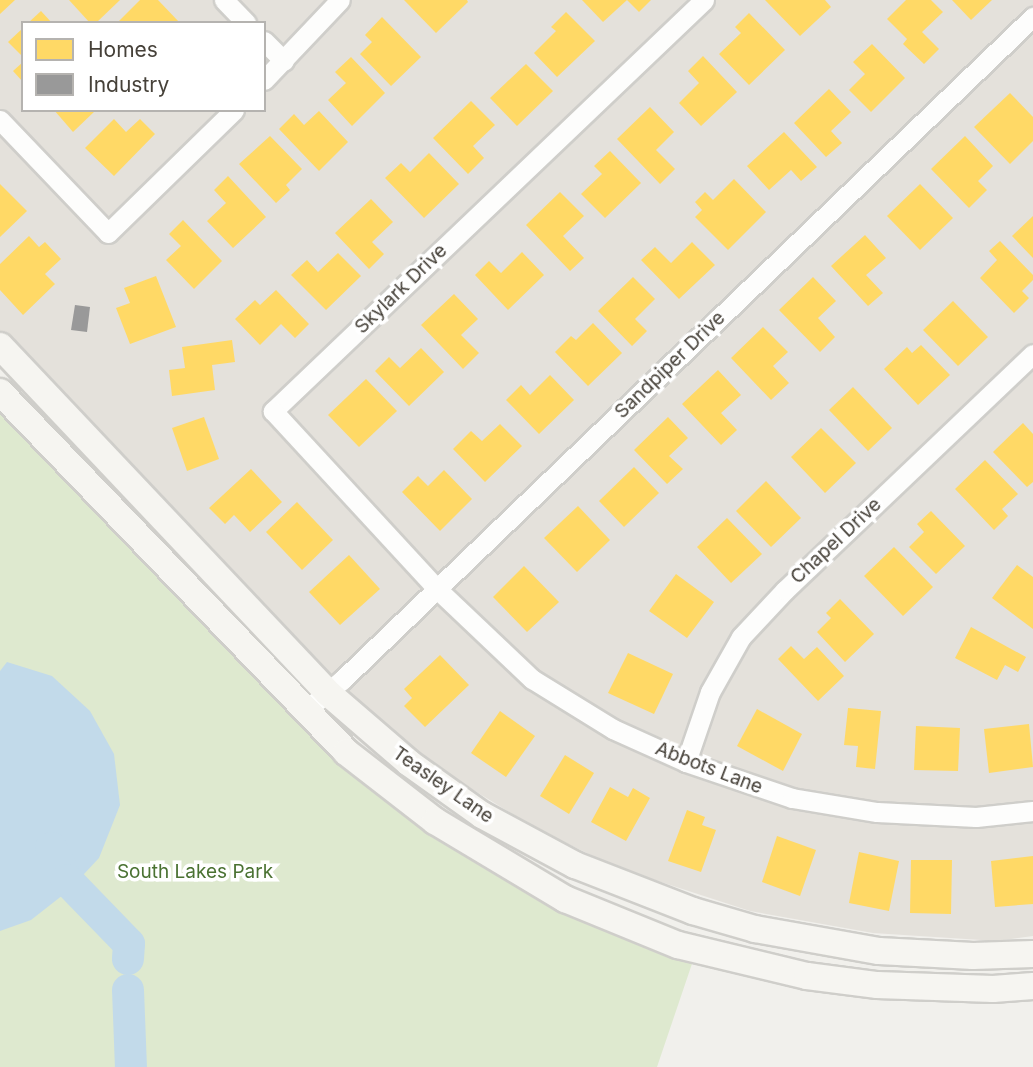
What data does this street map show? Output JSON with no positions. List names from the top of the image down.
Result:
{
  "streets": {
    "main road": ["Teasley Lane"],
    "street": [
      "Skylark Drive",
      "Sandpiper Drive",
      "Chapel Drive",
      "Abbots Lane"
    ]
  },
  "crossings": [
    ["Skylark Drive", "Sandpiper Drive"],
    ["Skylark Drive", "Abbots Lane"],
    ["Sandpiper Drive", "Abbots Lane"],
    ["Sandpiper Drive", "Teasley Lane"],
    ["Chapel Drive", "Abbots Lane"]
  ],
  "parks": ["South Lakes Park"],
  "legend": ["Homes", "Industry"]
}
